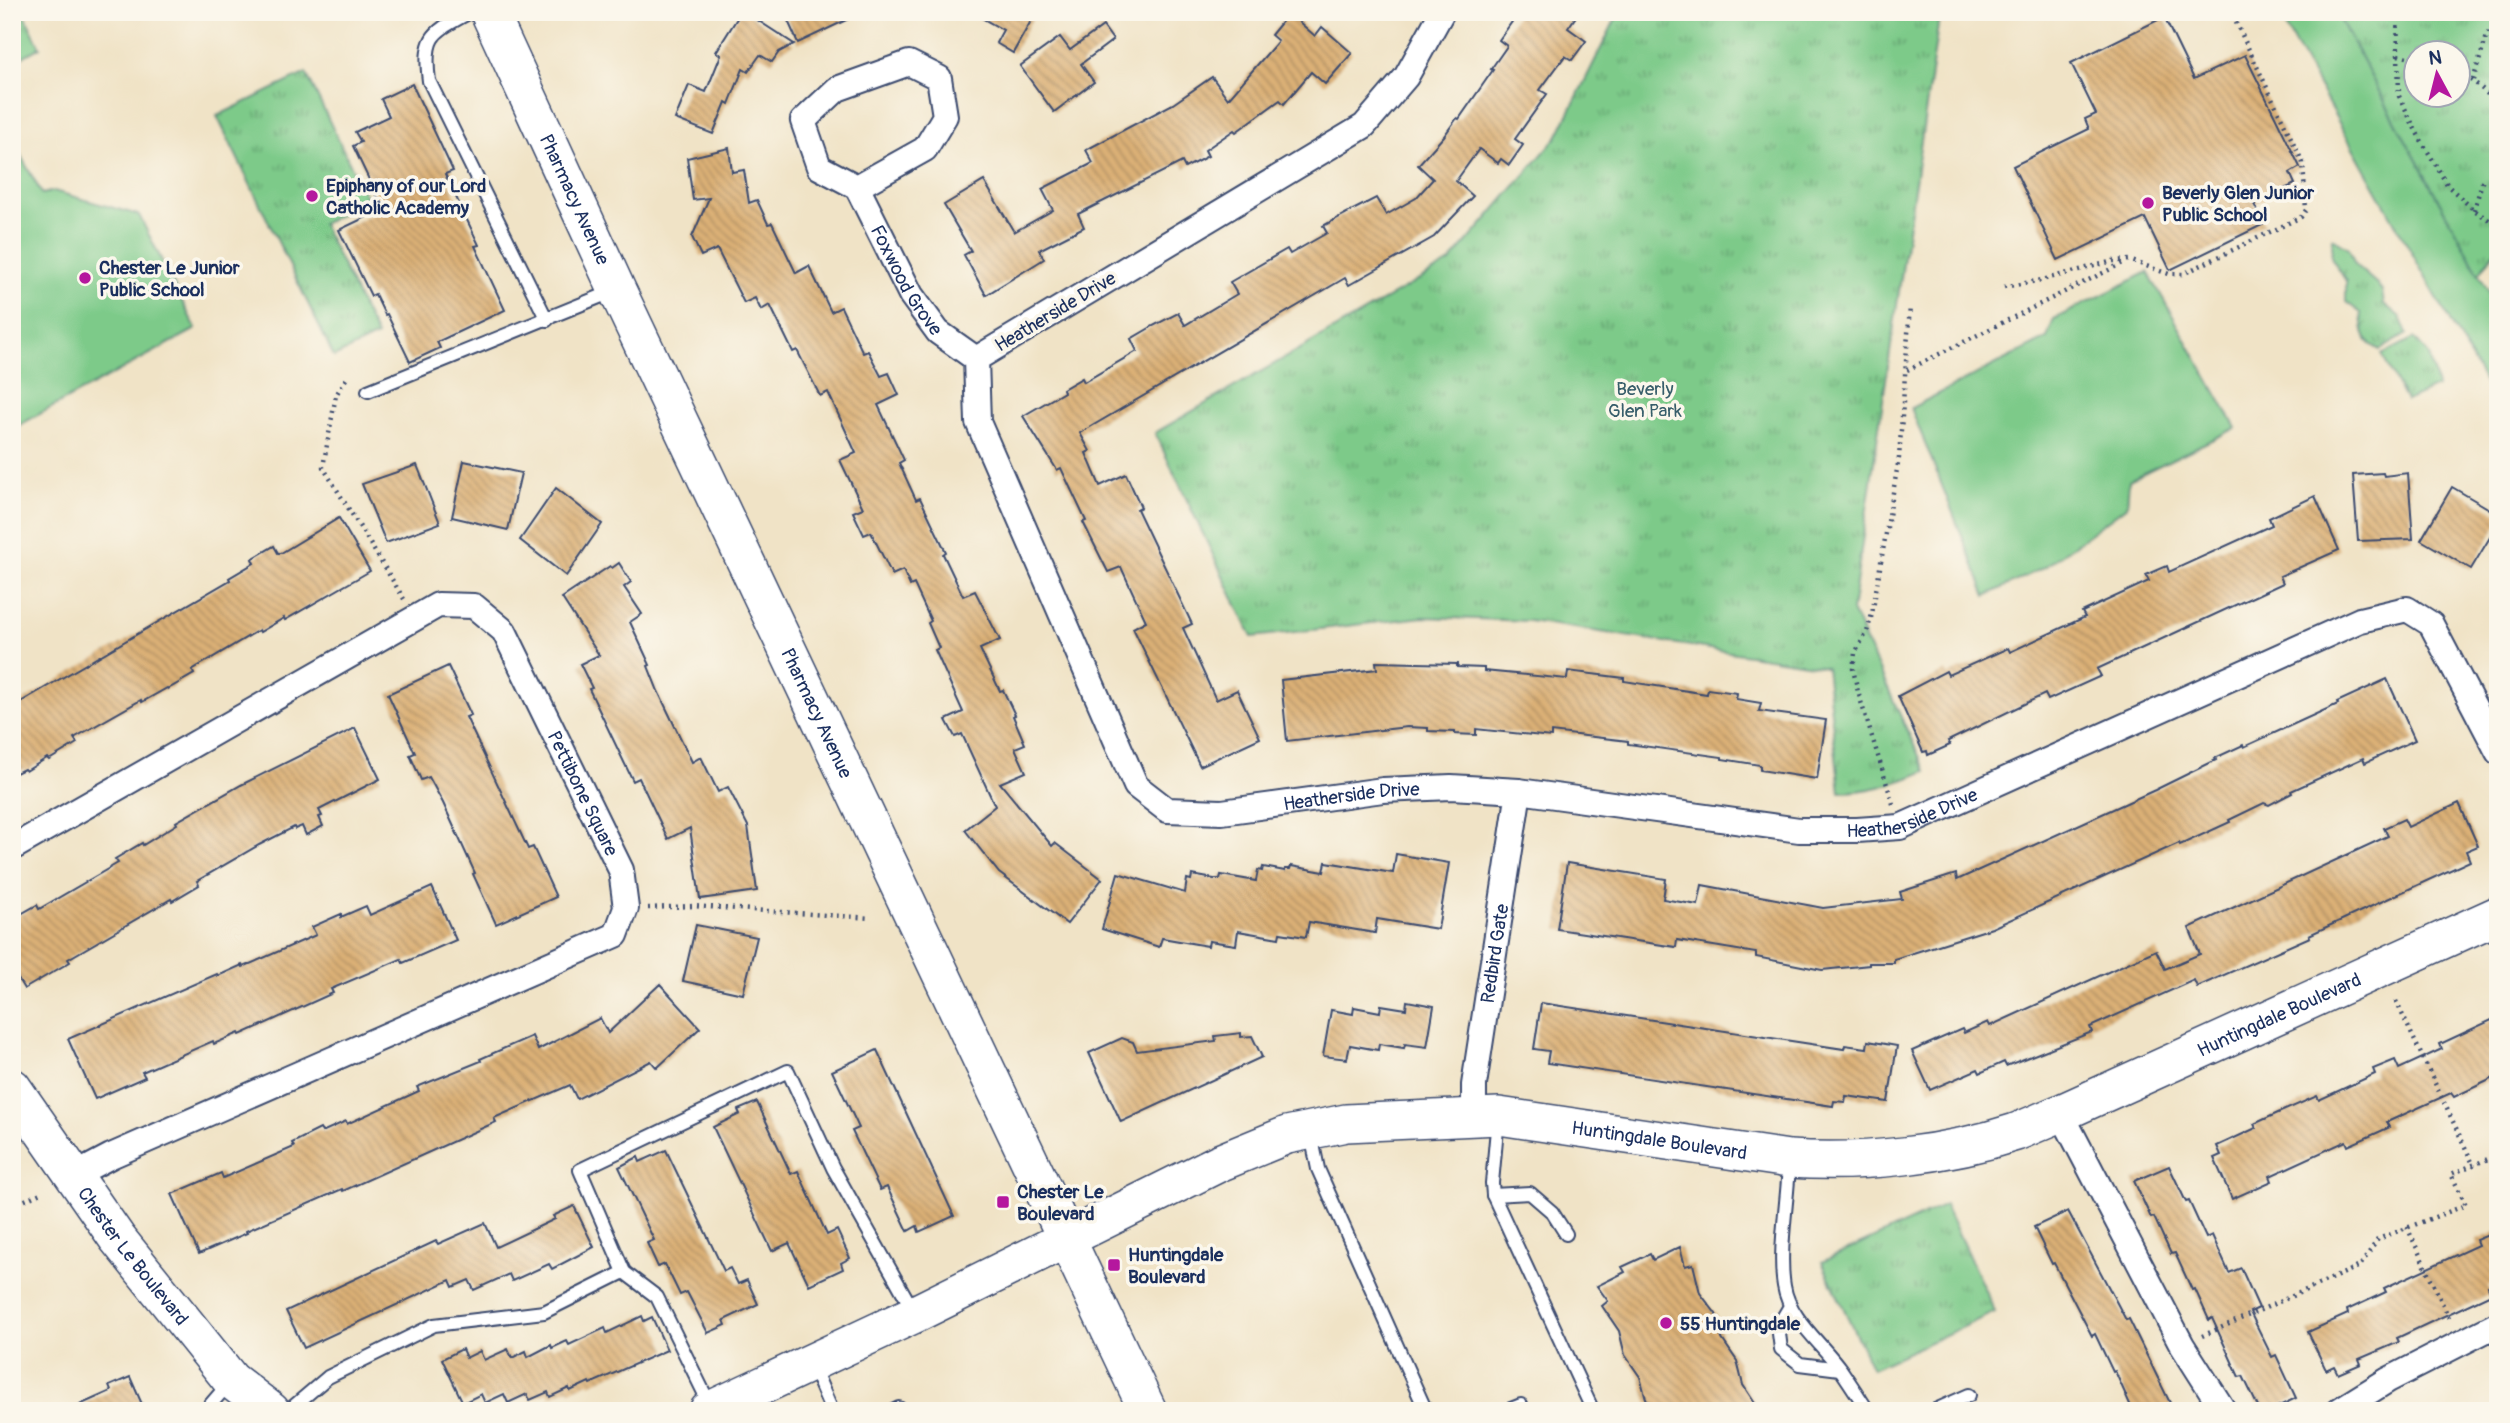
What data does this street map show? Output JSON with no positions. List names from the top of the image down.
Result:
{
  "streets": {
    "street": [
      "Pharmacy Avenue",
      "Foxwood Grove",
      "Heatherside Drive",
      "Pettibone Square",
      "Redbird Gate",
      "Huntingdale Boulevard",
      "Chester Le Boulevard"
    ]
  },
  "crossings": [
    ["Pharmacy Avenue", "Huntingdale Boulevard"],
    ["Foxwood Grove", "Heatherside Drive"],
    ["Heatherside Drive", "Redbird Gate"],
    ["Redbird Gate", "Huntingdale Boulevard"]
  ],
  "parks": ["Beverly Glen Park"],
  "places": {
    "other": [
      "Epiphany of our Lord Catholic Academy",
      "Beverly Glen Junior Public School",
      "Chester Le Junior Public School",
      "55 Huntingdale"
    ],
    "transit": ["Chester Le Boulevard", "Huntingdale Boulevard"]
  },
  "north": "top"
}
